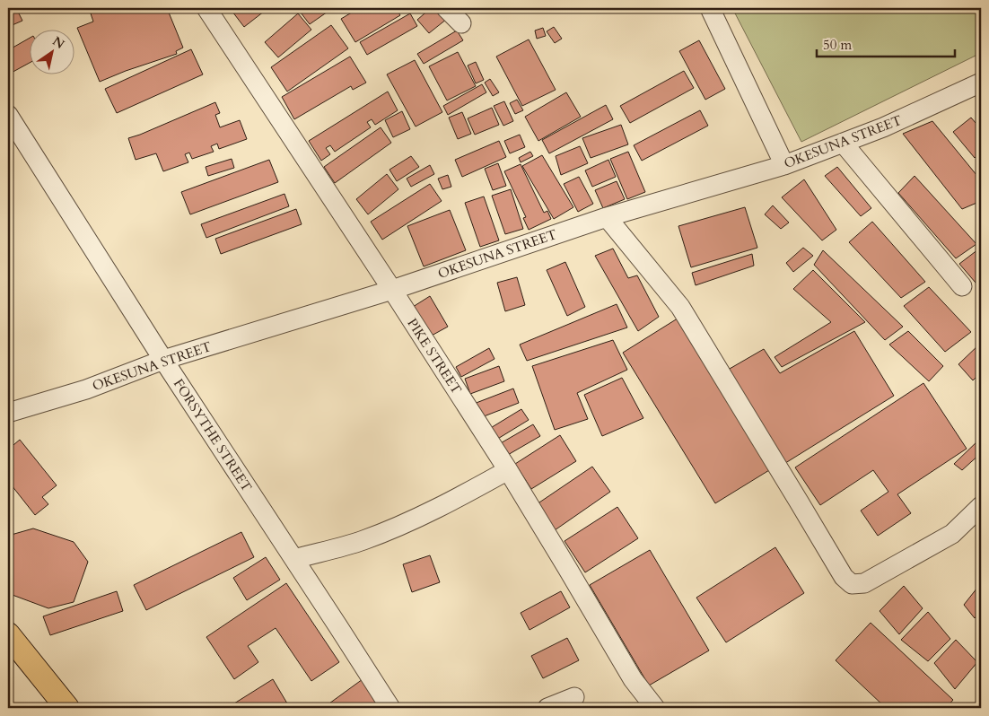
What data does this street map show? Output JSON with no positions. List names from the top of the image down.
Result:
{
  "streets": {
    "street": ["OKESUNA STREET", "PIKE STREET", "FORSYTHE STREET"]
  },
  "crossings": [
    ["OKESUNA STREET", "PIKE STREET"],
    ["OKESUNA STREET", "FORSYTHE STREET"]
  ],
  "scale_bar": "50 m",
  "north": "top right"
}
